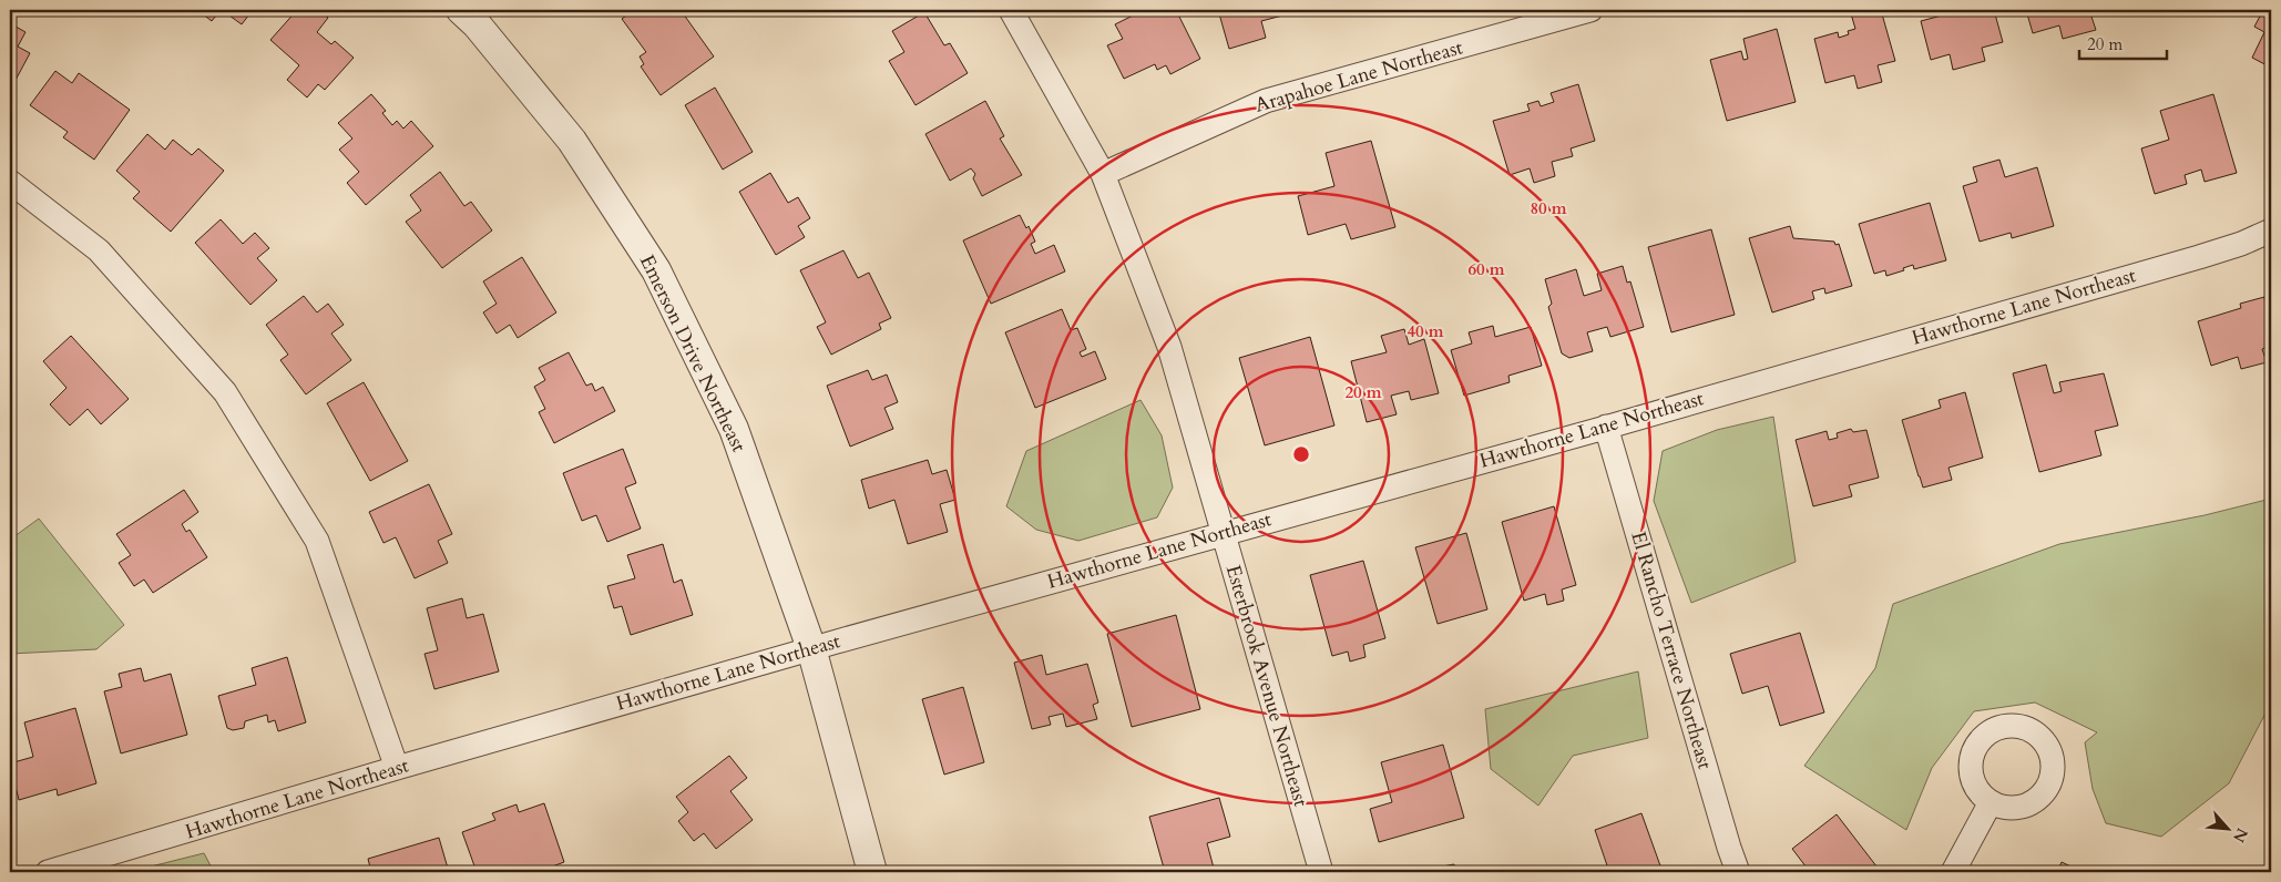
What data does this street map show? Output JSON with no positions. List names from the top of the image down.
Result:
{
  "streets": {
    "street": [
      "Arapahoe Lane Northeast",
      "Hawthorne Lane Northeast",
      "Emerson Drive Northeast",
      "El Rancho Terrace Northeast",
      "Esterbrook Avenue Northeast"
    ]
  },
  "crossings": [
    ["Arapahoe Lane Northeast", "Esterbrook Avenue Northeast"],
    ["Hawthorne Lane Northeast", "Emerson Drive Northeast"],
    ["Hawthorne Lane Northeast", "El Rancho Terrace Northeast"],
    ["Hawthorne Lane Northeast", "Esterbrook Avenue Northeast"]
  ],
  "scale_bar": "20 m",
  "north": "bottom right",
  "rings": [
    "80 m",
    "60 m",
    "40 m",
    "20 m"
  ]
}
